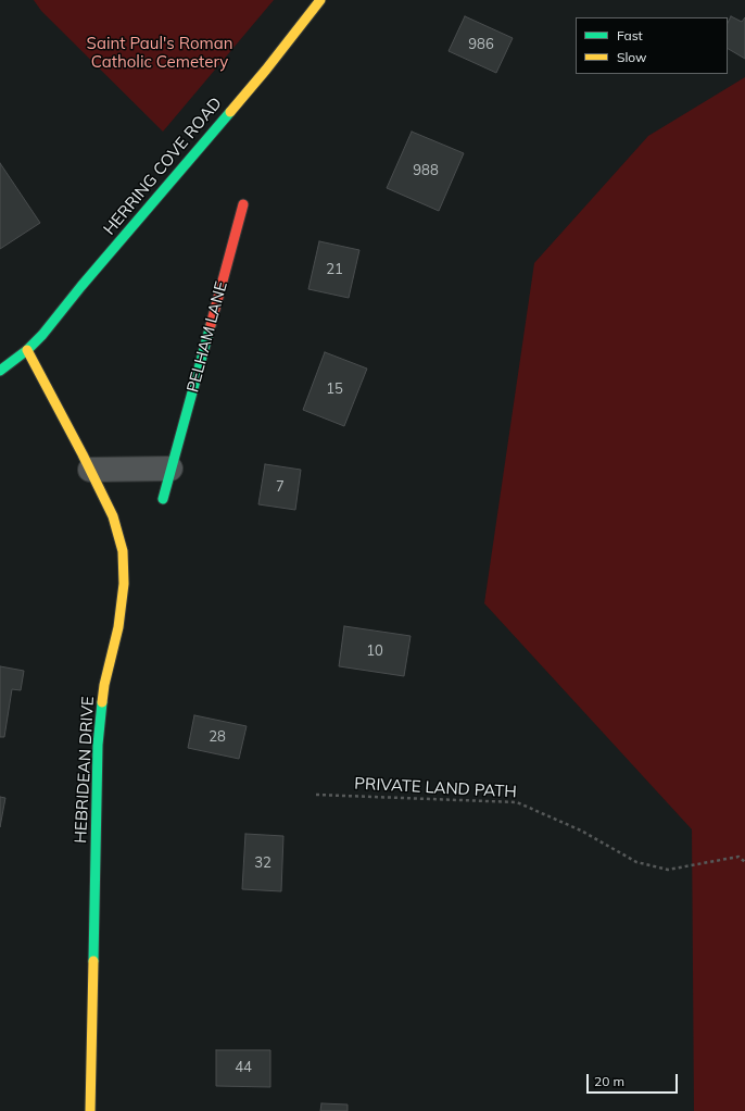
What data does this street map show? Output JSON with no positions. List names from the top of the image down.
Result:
{
  "streets": {
    "main road": ["HERRING COVE ROAD", "PELHAM LANE", "HEBRIDEAN DRIVE"],
    "path": ["PRIVATE LAND PATH"]
  },
  "crossings": [
    ["HERRING COVE ROAD", "HEBRIDEAN DRIVE"]
  ],
  "parks": ["Saint Paul's Roman Catholic Cemetery"],
  "house_numbers": [
    "986",
    "988",
    "21",
    "15",
    "7",
    "10",
    "28",
    "32",
    "44"
  ],
  "legend": ["Fast", "Slow"],
  "scale_bar": "20 m"
}
